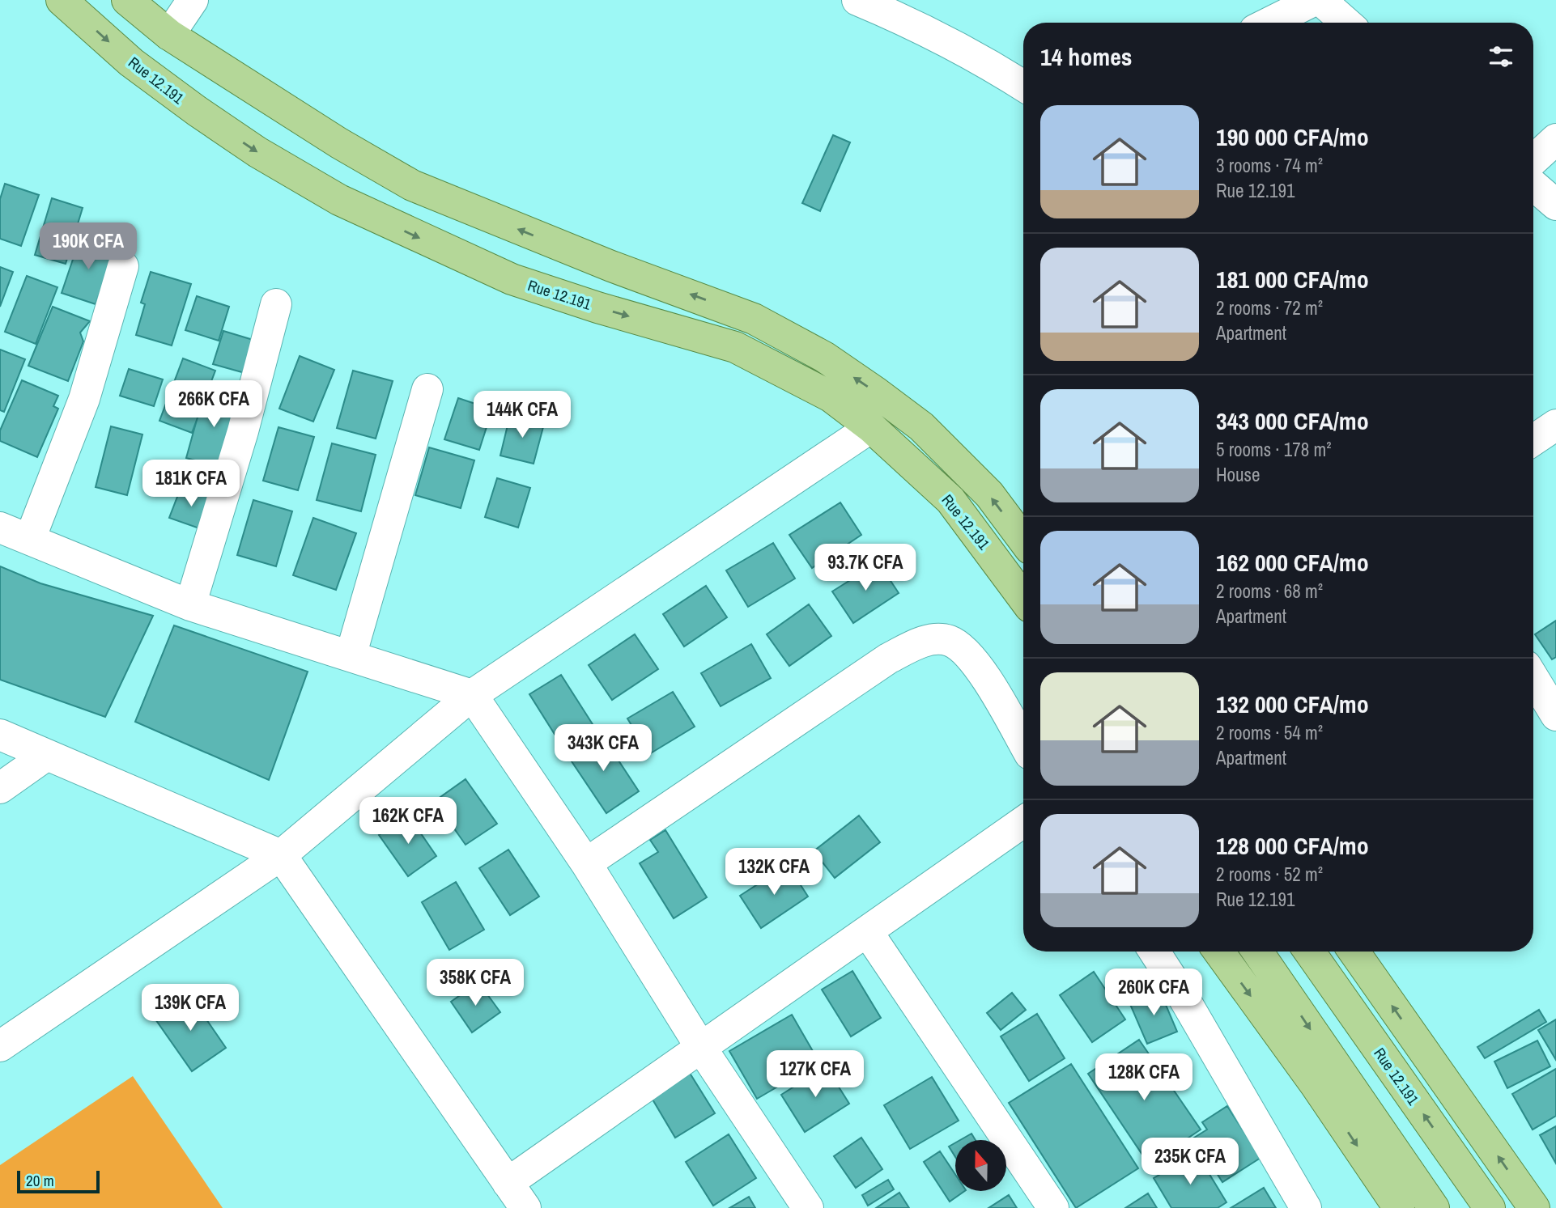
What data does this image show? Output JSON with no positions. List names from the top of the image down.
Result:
{
  "streets": {
    "main road": ["Rue 12.191"]
  },
  "scale_bar": "20 m",
  "north": "top",
  "page": {
    "heading": "14 homes",
    "list": [
      {
        "name": "190 000 CFA/mo",
        "note": "3 rooms · 74 m² · Rue 12.191"
      },
      {
        "name": "181 000 CFA/mo",
        "note": "2 rooms · 72 m² · Apartment"
      },
      {
        "name": "343 000 CFA/mo",
        "note": "5 rooms · 178 m² · House"
      },
      {
        "name": "162 000 CFA/mo",
        "note": "2 rooms · 68 m² · Apartment"
      },
      {
        "name": "132 000 CFA/mo",
        "note": "2 rooms · 54 m² · Apartment"
      },
      {
        "name": "128 000 CFA/mo",
        "note": "2 rooms · 52 m² · Rue 12.191"
      }
    ],
    "price": [
      "190K CFA",
      "266K CFA",
      "144K CFA",
      "181K CFA",
      "93.7K CFA",
      "343K CFA",
      "162K CFA",
      "132K CFA",
      "358K CFA",
      "260K CFA",
      "139K CFA",
      "127K CFA",
      "128K CFA",
      "235K CFA"
    ],
    "scale": "20 m"
  }
}
